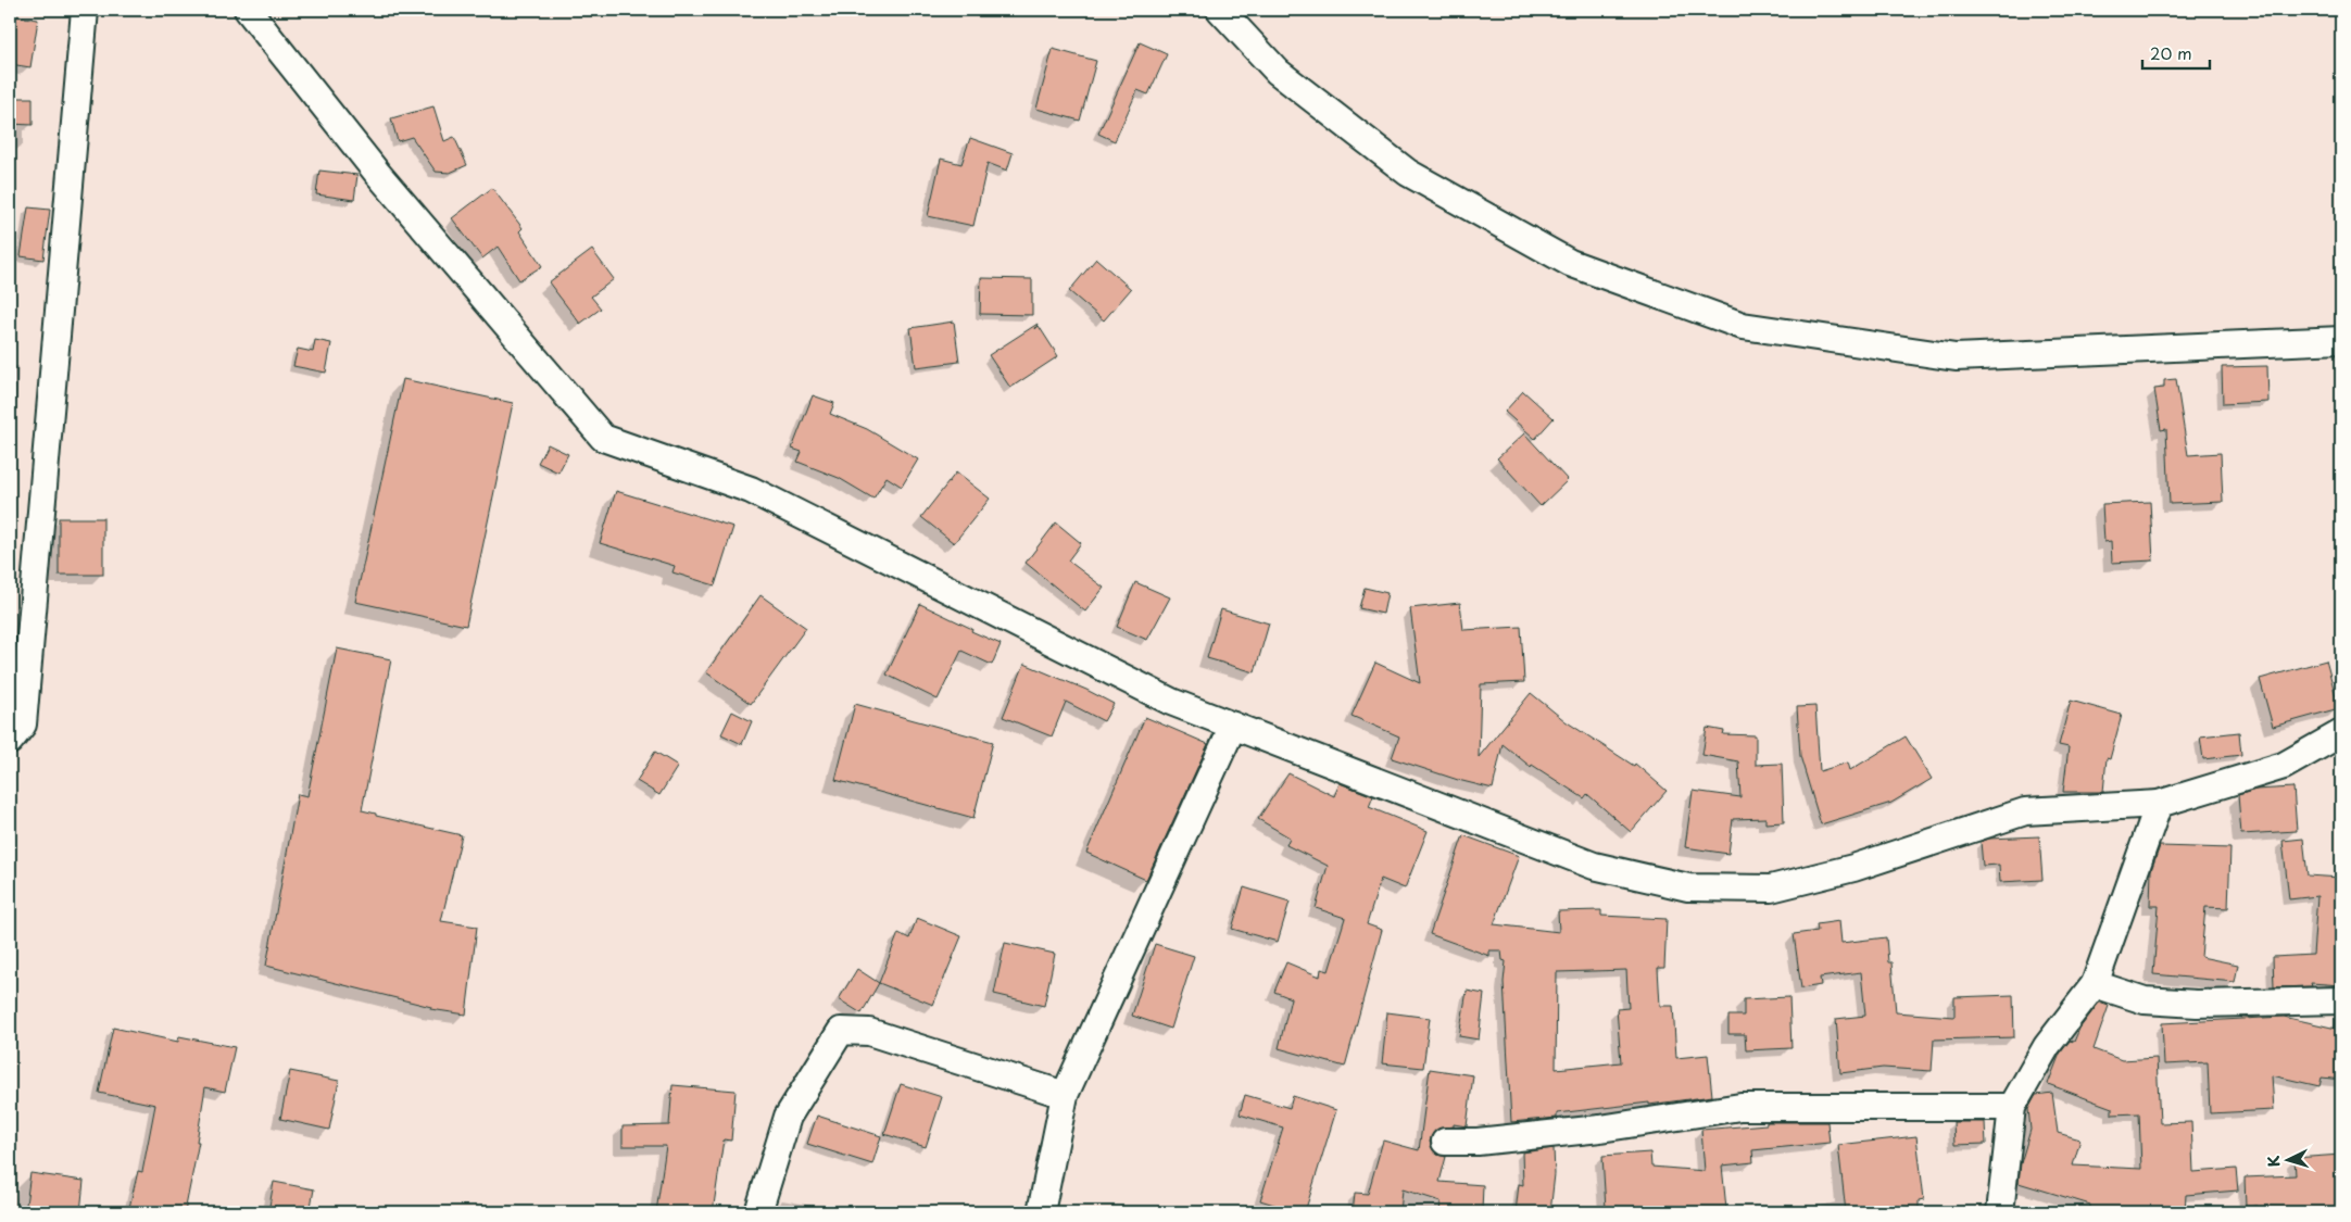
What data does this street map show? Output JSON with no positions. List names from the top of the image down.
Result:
{
  "scale_bar": "20 m",
  "north": "left"
}
